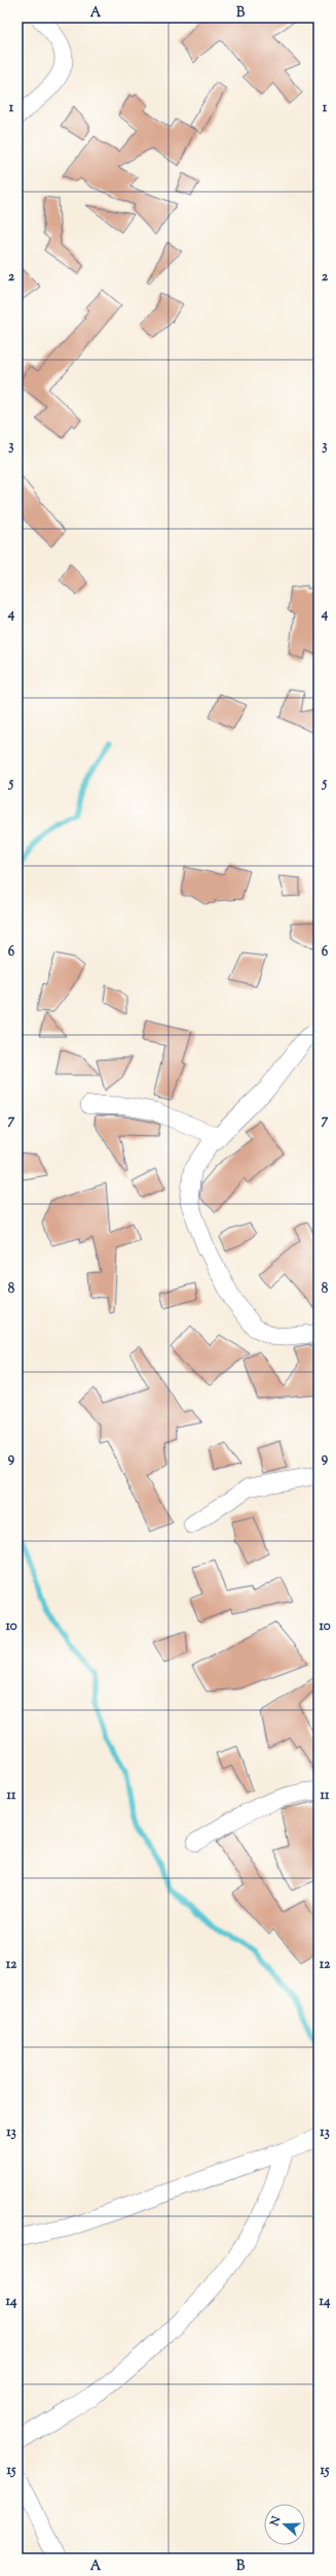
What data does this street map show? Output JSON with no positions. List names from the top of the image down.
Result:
{
  "north": "left",
  "grid": {
    "columns": ["A", "B"],
    "rows": [
      "1",
      "2",
      "3",
      "4",
      "5",
      "6",
      "7",
      "8",
      "9",
      "10",
      "11",
      "12",
      "13",
      "14",
      "15"
    ]
  }
}
